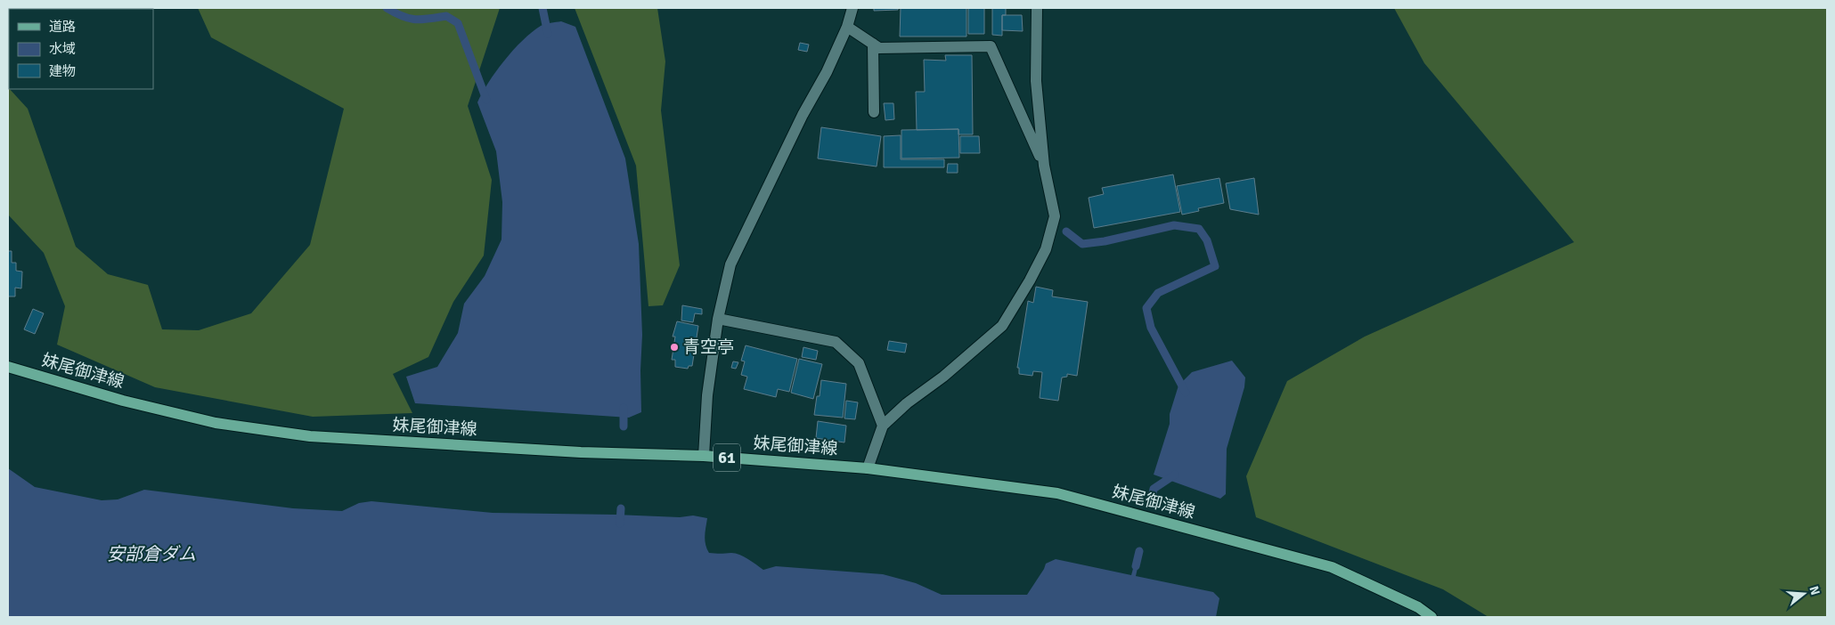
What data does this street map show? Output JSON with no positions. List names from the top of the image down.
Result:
{
  "streets": {
    "main road": ["妹尾御津線", "61"]
  },
  "water": ["安部倉ダム"],
  "places": ["青空亭"],
  "legend": ["道路", "水域", "建物"],
  "north": "right"
}
